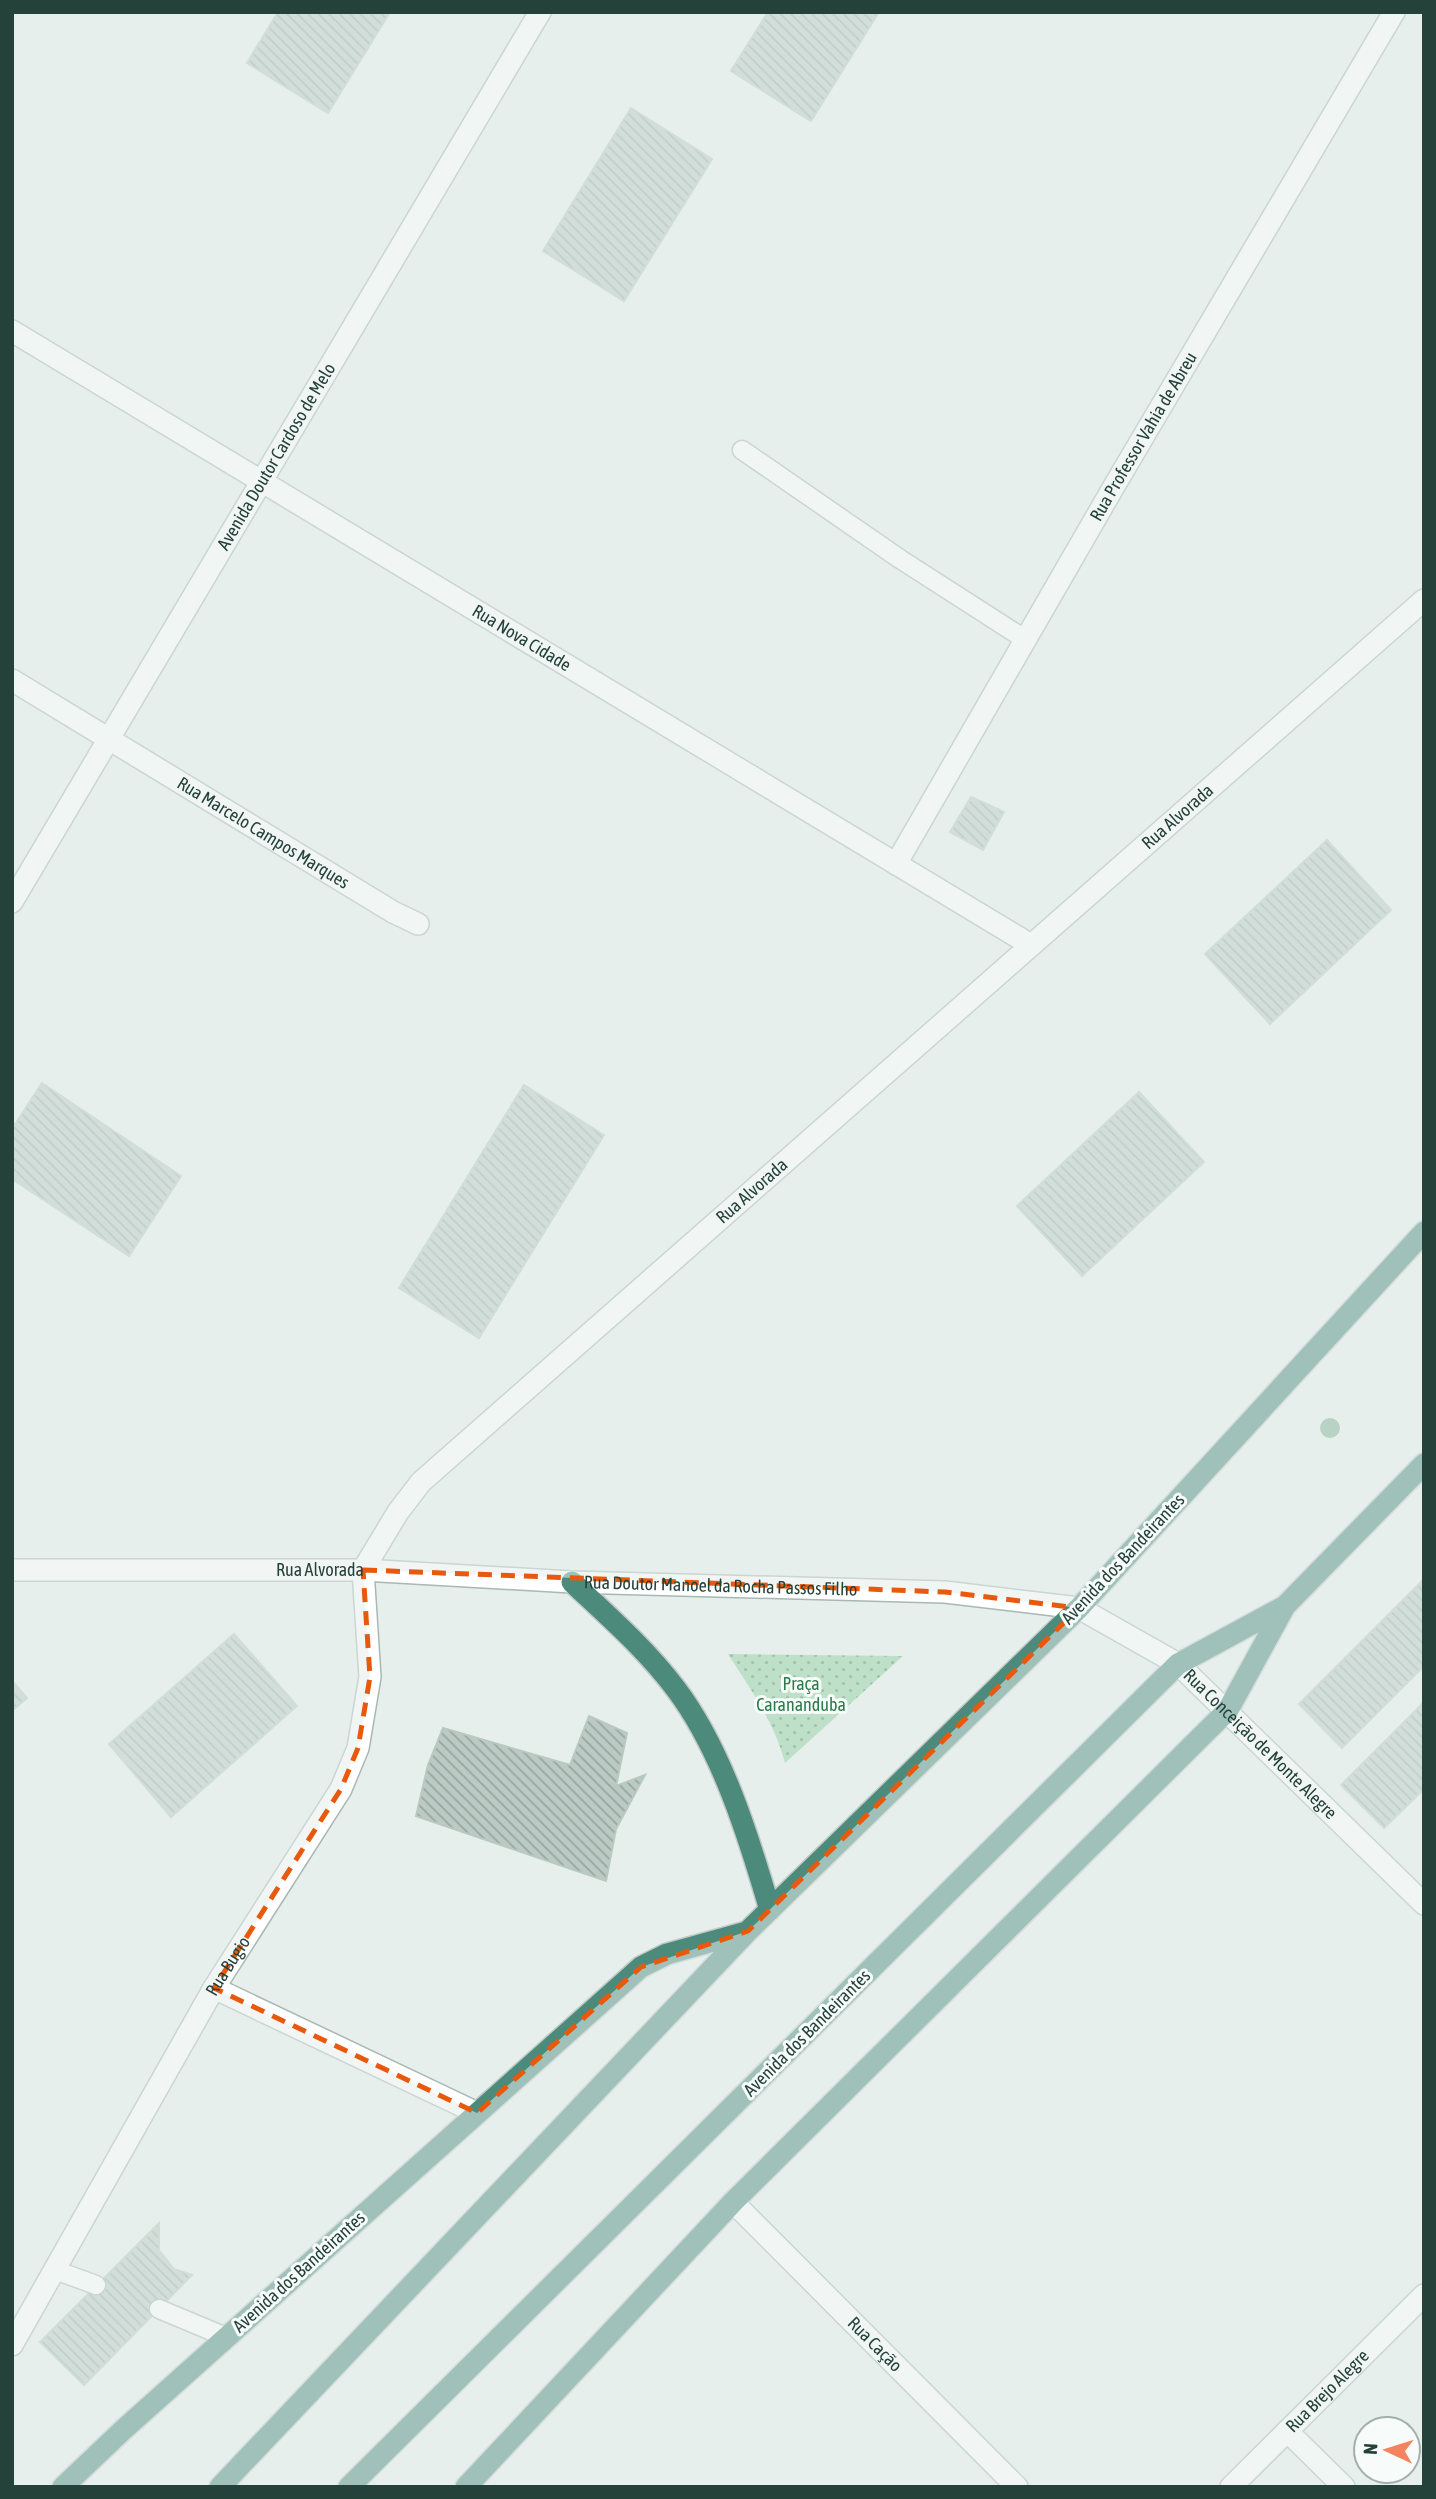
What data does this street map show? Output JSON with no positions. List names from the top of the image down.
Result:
{
  "streets": {
    "highway": ["Avenida dos Bandeirantes"],
    "street": [
      "Rua Professor Vahia de Abreu",
      "Avenida Doutor Cardoso de Melo",
      "Rua Nova Cidade",
      "Rua Alvorada",
      "Rua Marcelo Campos Marques",
      "Rua Doutor Manoel da Rocha Passos Filho",
      "Rua Conceição de Monte Alegre",
      "Rua Bugio",
      "Rua Cação",
      "Rua Brejo Alegre"
    ]
  },
  "crossings": [
    ["Rua Professor Vahia de Abreu", "Rua Nova Cidade"],
    ["Avenida Doutor Cardoso de Melo", "Rua Nova Cidade"],
    ["Avenida Doutor Cardoso de Melo", "Rua Marcelo Campos Marques"],
    ["Rua Nova Cidade", "Rua Alvorada"],
    ["Rua Alvorada", "Rua Doutor Manoel da Rocha Passos Filho"],
    ["Rua Alvorada", "Rua Bugio"],
    ["Avenida dos Bandeirantes", "Rua Doutor Manoel da Rocha Passos Filho"],
    ["Avenida dos Bandeirantes", "Rua Conceição de Monte Alegre"],
    ["Avenida dos Bandeirantes", "Rua Cação"],
    ["Rua Doutor Manoel da Rocha Passos Filho", "Rua Conceição de Monte Alegre"],
    ["Rua Doutor Manoel da Rocha Passos Filho", "Rua Bugio"]
  ],
  "parks": ["Praça Carananduba"],
  "north": "left"
}
